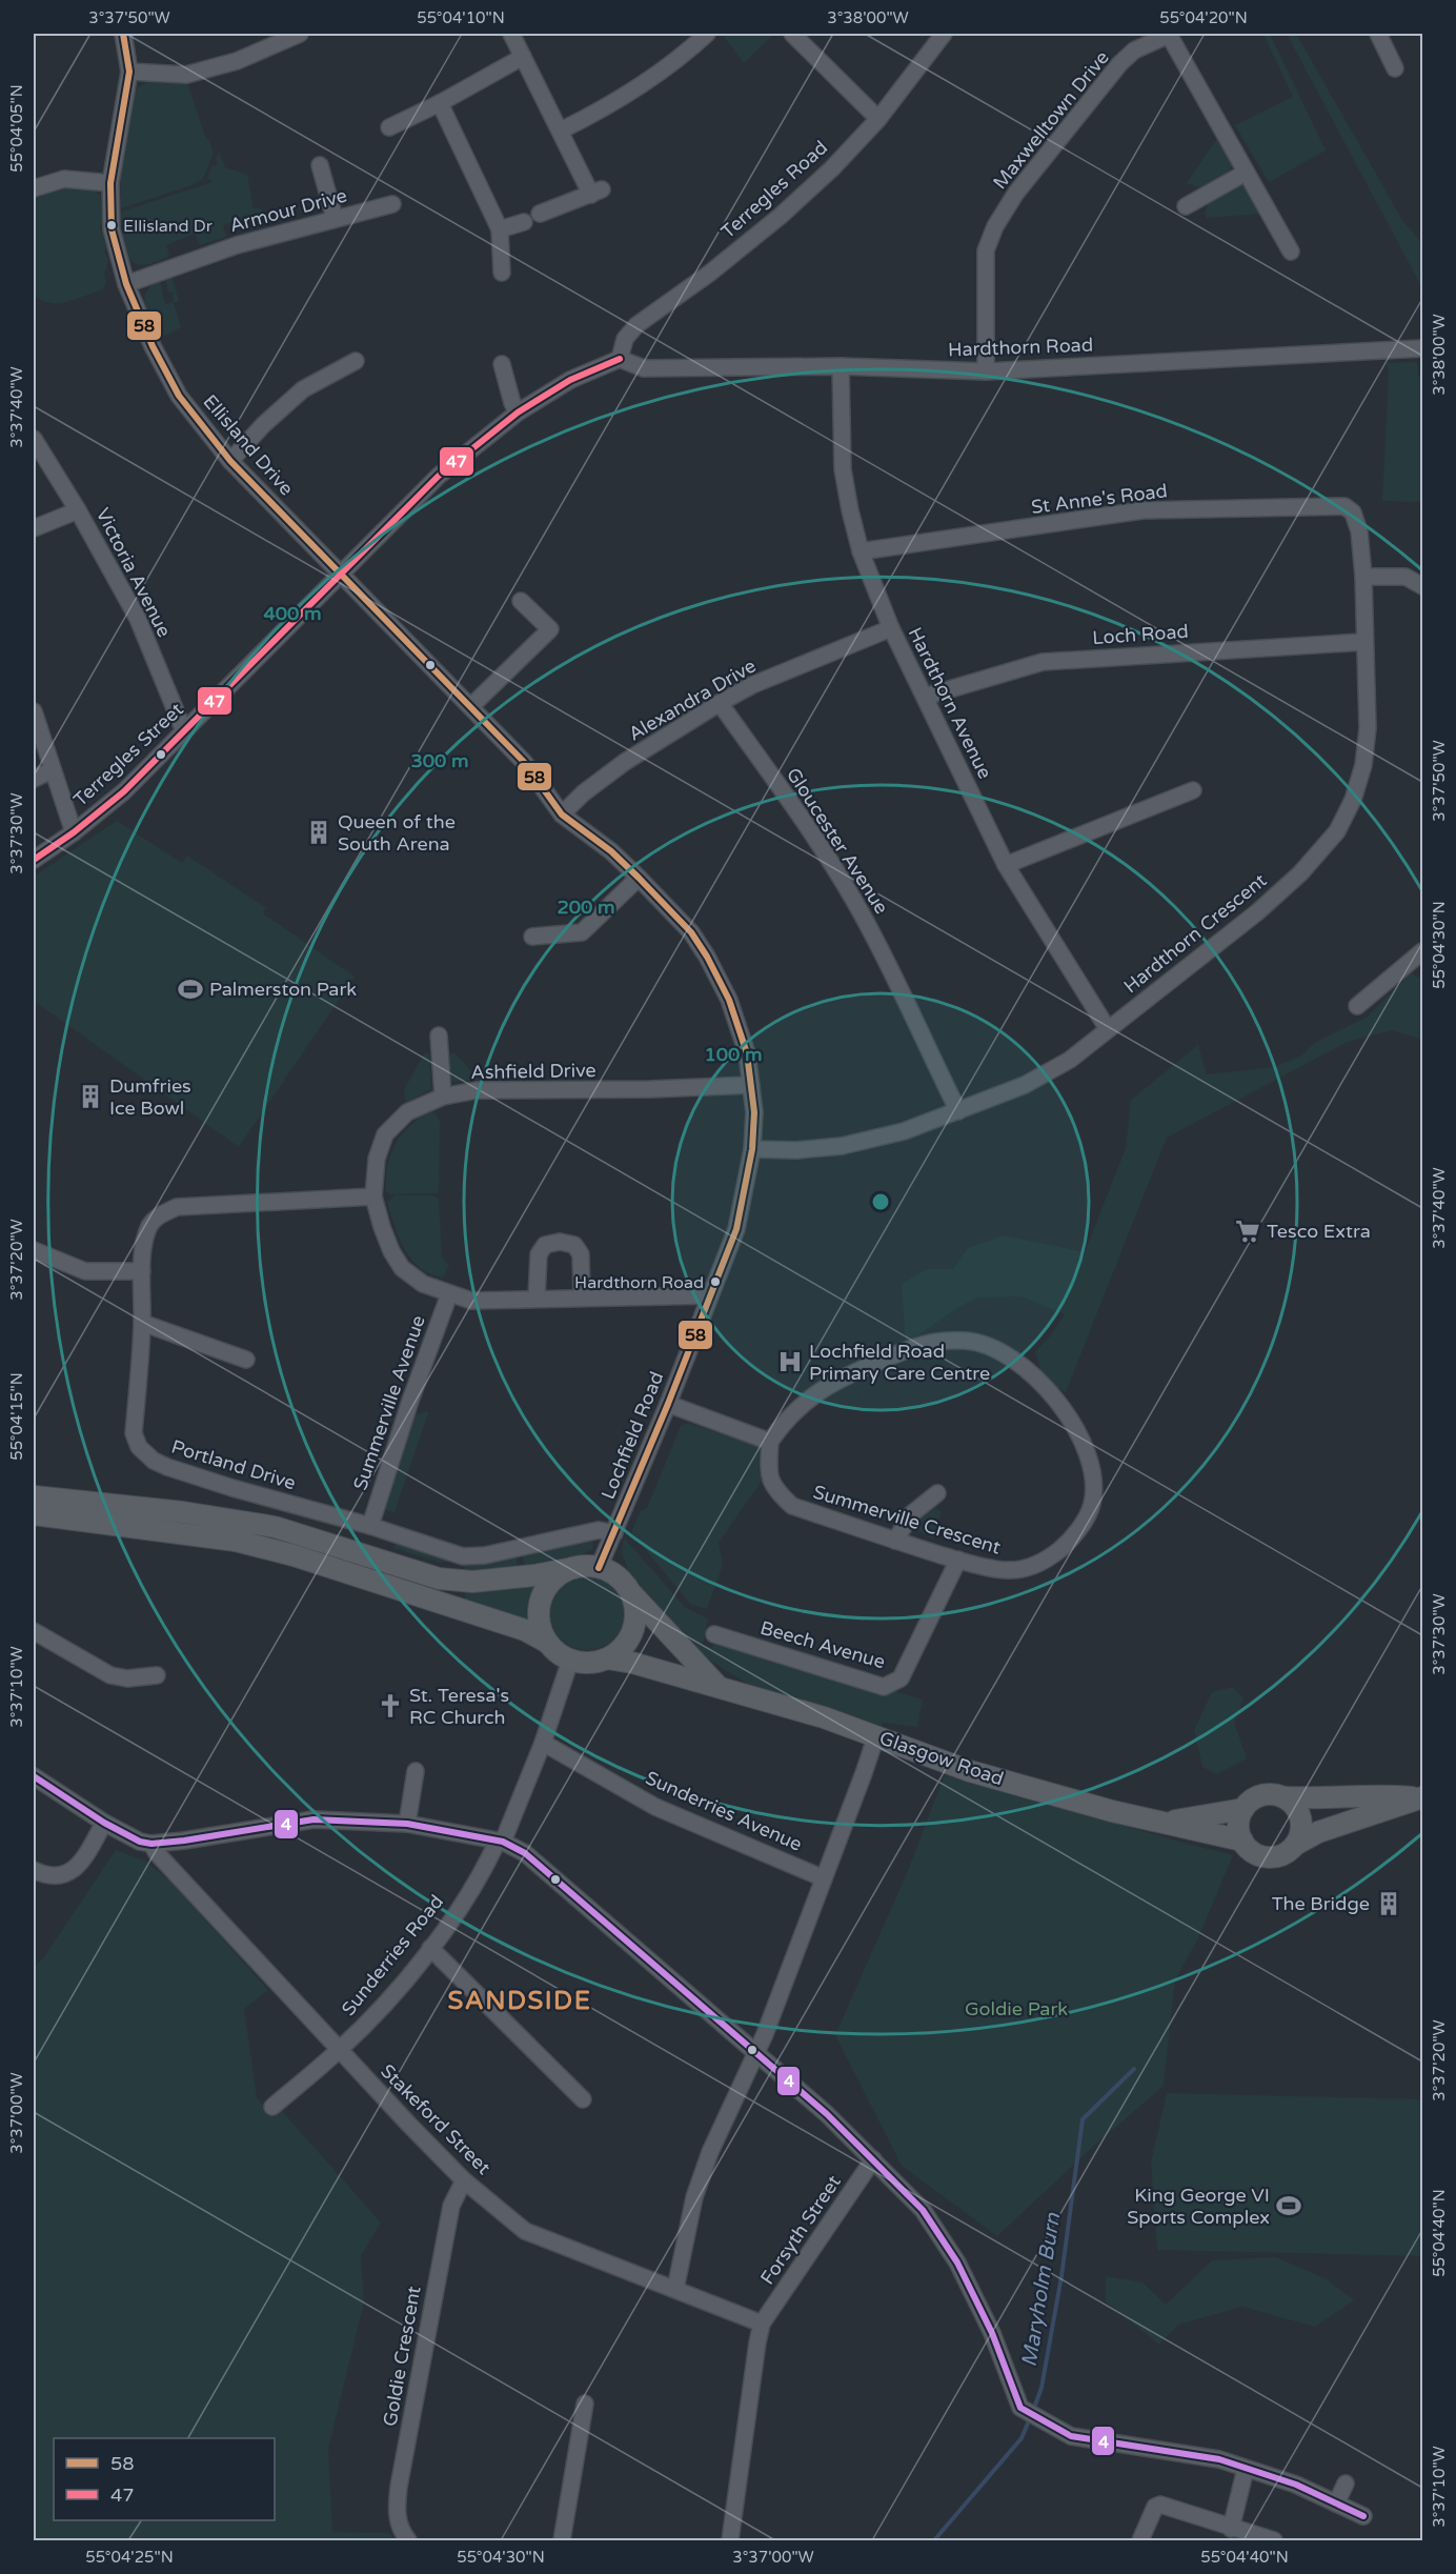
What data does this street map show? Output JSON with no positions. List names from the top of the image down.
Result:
{
  "streets": {
    "main road": ["Glasgow Road"],
    "street": [
      "Maxwelltown Drive",
      "Terregles Road",
      "Armour Drive",
      "Hardthorn Road",
      "Ellisland Drive",
      "St Anne's Road",
      "Victoria Avenue",
      "Loch Road",
      "Alexandra Drive",
      "Hardthorn Avenue",
      "Terregles Street",
      "Gloucester Avenue",
      "Hardthorn Crescent",
      "Ashfield Drive",
      "Summerville Avenue",
      "Lochfield Road",
      "Portland Drive",
      "Summerville Crescent",
      "Beech Avenue",
      "Sunderries Avenue",
      "Sunderries Road",
      "Stakeford Street",
      "Forsyth Street",
      "Goldie Crescent"
    ]
  },
  "crossings": [
    ["Maxwelltown Drive", "Hardthorn Road"],
    ["Terregles Road", "Hardthorn Road"],
    ["Terregles Road", "Terregles Street"],
    ["Armour Drive", "Ellisland Drive"],
    ["Hardthorn Road", "Hardthorn Avenue"],
    ["Hardthorn Road", "Terregles Street"],
    ["Ellisland Drive", "Terregles Street"],
    ["Ellisland Drive", "Lochfield Road"],
    ["St Anne's Road", "Hardthorn Avenue"],
    ["St Anne's Road", "Hardthorn Crescent"],
    ["Victoria Avenue", "Terregles Street"],
    ["Loch Road", "Hardthorn Avenue"],
    ["Loch Road", "Hardthorn Crescent"],
    ["Alexandra Drive", "Hardthorn Avenue"],
    ["Alexandra Drive", "Gloucester Avenue"],
    ["Alexandra Drive", "Lochfield Road"],
    ["Hardthorn Avenue", "Hardthorn Crescent"],
    ["Terregles Street", "Lochfield Road"],
    ["Gloucester Avenue", "Hardthorn Crescent"],
    ["Hardthorn Crescent", "Lochfield Road"],
    ["Ashfield Drive", "Summerville Avenue"],
    ["Ashfield Drive", "Lochfield Road"],
    ["Ashfield Drive", "Portland Drive"],
    ["Summerville Avenue", "Portland Drive"],
    ["Lochfield Road", "Portland Drive"],
    ["Lochfield Road", "Glasgow Road"],
    ["Lochfield Road", "Sunderries Road"],
    ["Summerville Crescent", "Beech Avenue"],
    ["Glasgow Road", "Sunderries Road"],
    ["Sunderries Avenue", "Sunderries Road"],
    ["Sunderries Road", "Stakeford Street"],
    ["Stakeford Street", "Forsyth Street"],
    ["Stakeford Street", "Goldie Crescent"]
  ],
  "districts": ["SANDSIDE"],
  "water": ["Maryholm Burn"],
  "parks": ["Goldie Park"],
  "places": {
    "other": ["Ellisland Dr", "Hardthorn Road"],
    "building": ["Queen of the South Arena", "Dumfries Ice Bowl", "The Bridge"],
    "sports": ["Palmerston Park", "King George VI Sports Complex"],
    "supermarket": ["Tesco Extra"],
    "hospital": ["Lochfield Road Primary Care Centre"],
    "church": ["St. Teresa's RC Church"]
  },
  "lines": ["transit line 58", "transit line 47", "transit line 4"],
  "legend": ["58", "47"],
  "coordinates": [
    "3°37'50\"W",
    "55°04'10\"N",
    "3°38'00\"W",
    "55°04'20\"N",
    "55°04'05\"N",
    "3°37'40\"W",
    "3°37'30\"W",
    "55°04'30\"N",
    "3°37'20\"W",
    "55°04'15\"N",
    "3°37'10\"W",
    "3°37'00\"W",
    "55°04'40\"N",
    "55°04'25\"N"
  ],
  "rings": [
    "400 m",
    "300 m",
    "200 m",
    "100 m"
  ]
}
